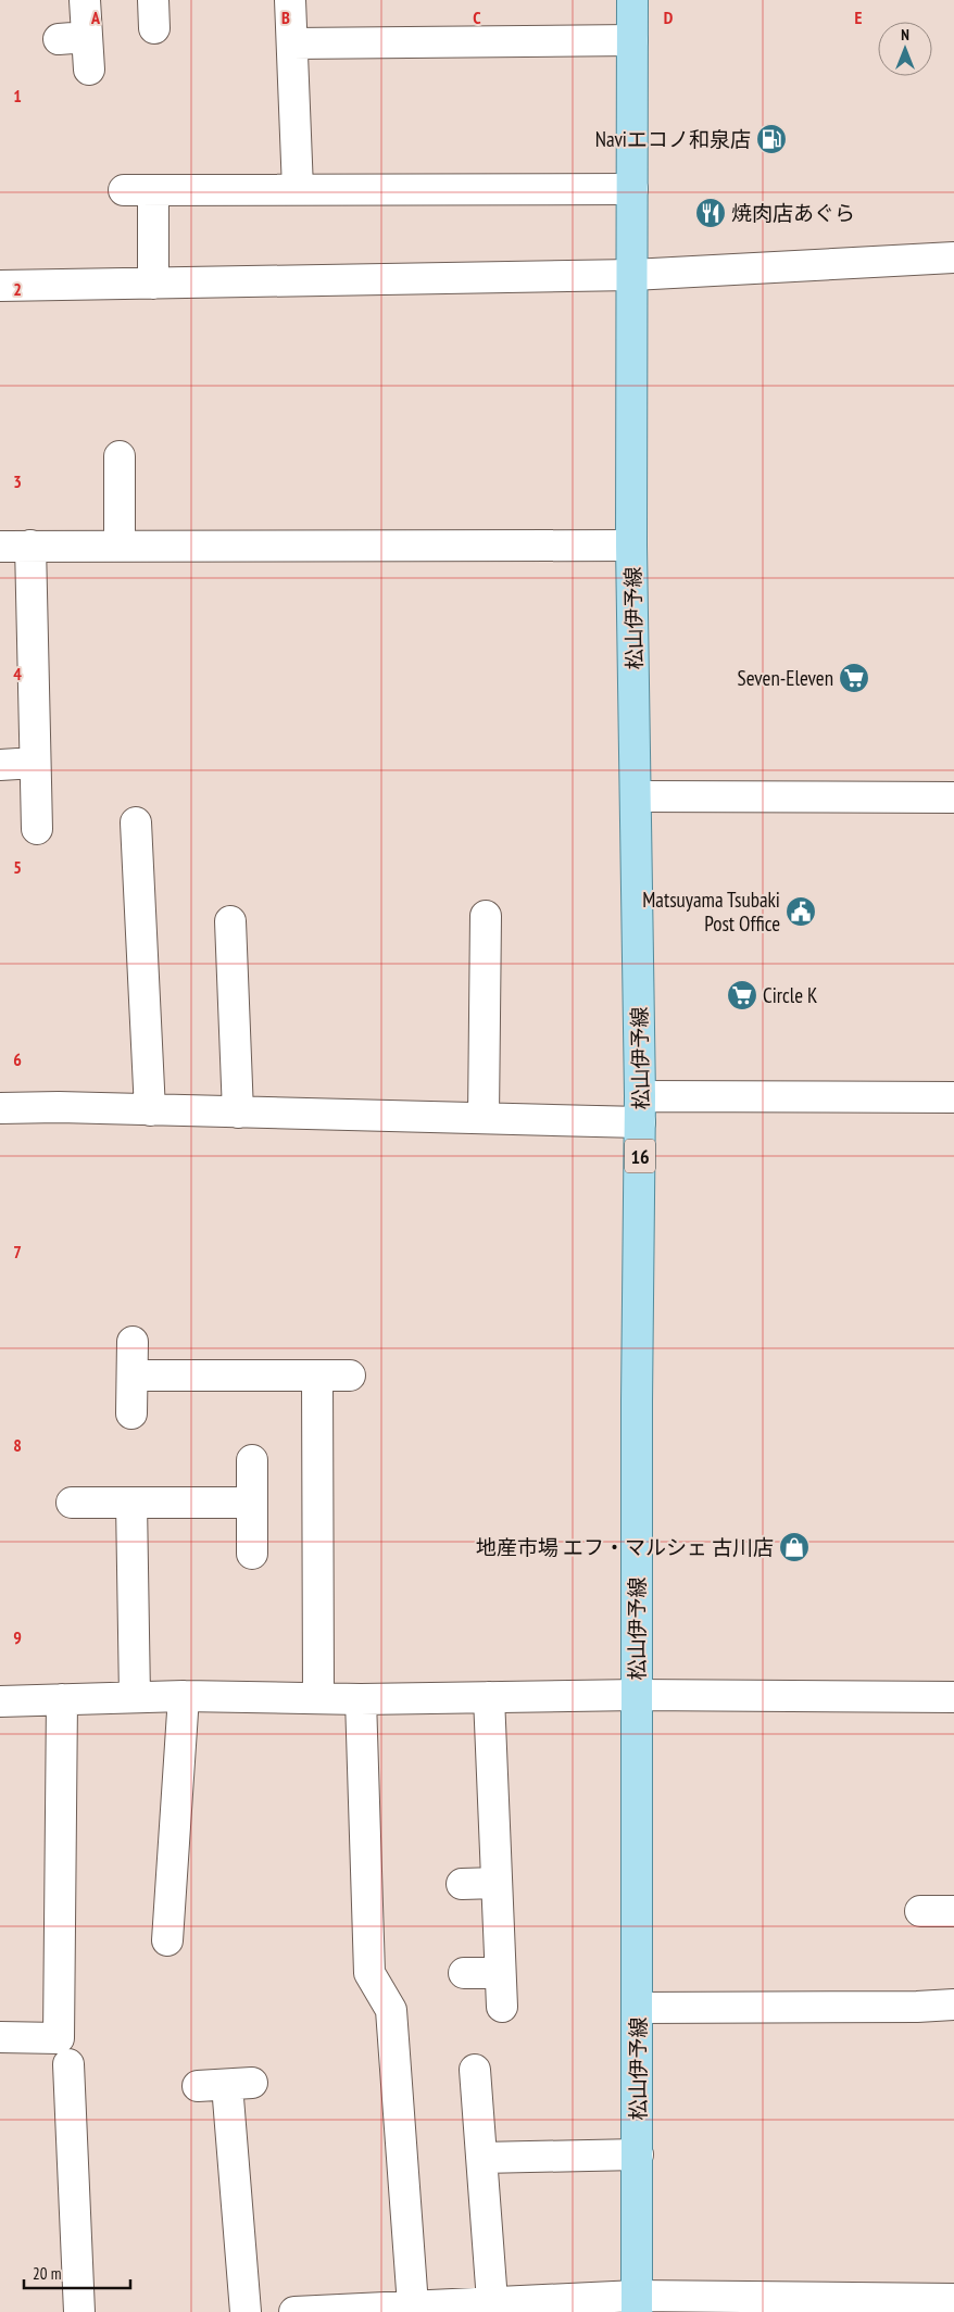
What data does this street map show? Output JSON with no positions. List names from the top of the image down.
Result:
{
  "streets": {
    "main road": ["松山伊予線", "16"]
  },
  "places": {
    "fuel station": ["Naviエコノ和泉店"],
    "restaurant": ["焼肉店あぐら"],
    "supermarket": ["Seven-Eleven", "Circle K"],
    "public building": ["Matsuyama Tsubaki Post Office"],
    "shop": ["地産市場 エフ・マルシェ 古川店"]
  },
  "scale_bar": "20 m",
  "north": "top",
  "grid": {
    "columns": [
      "A",
      "B",
      "C",
      "D",
      "E"
    ],
    "rows": [
      "1",
      "2",
      "3",
      "4",
      "5",
      "6",
      "7",
      "8",
      "9"
    ]
  }
}
